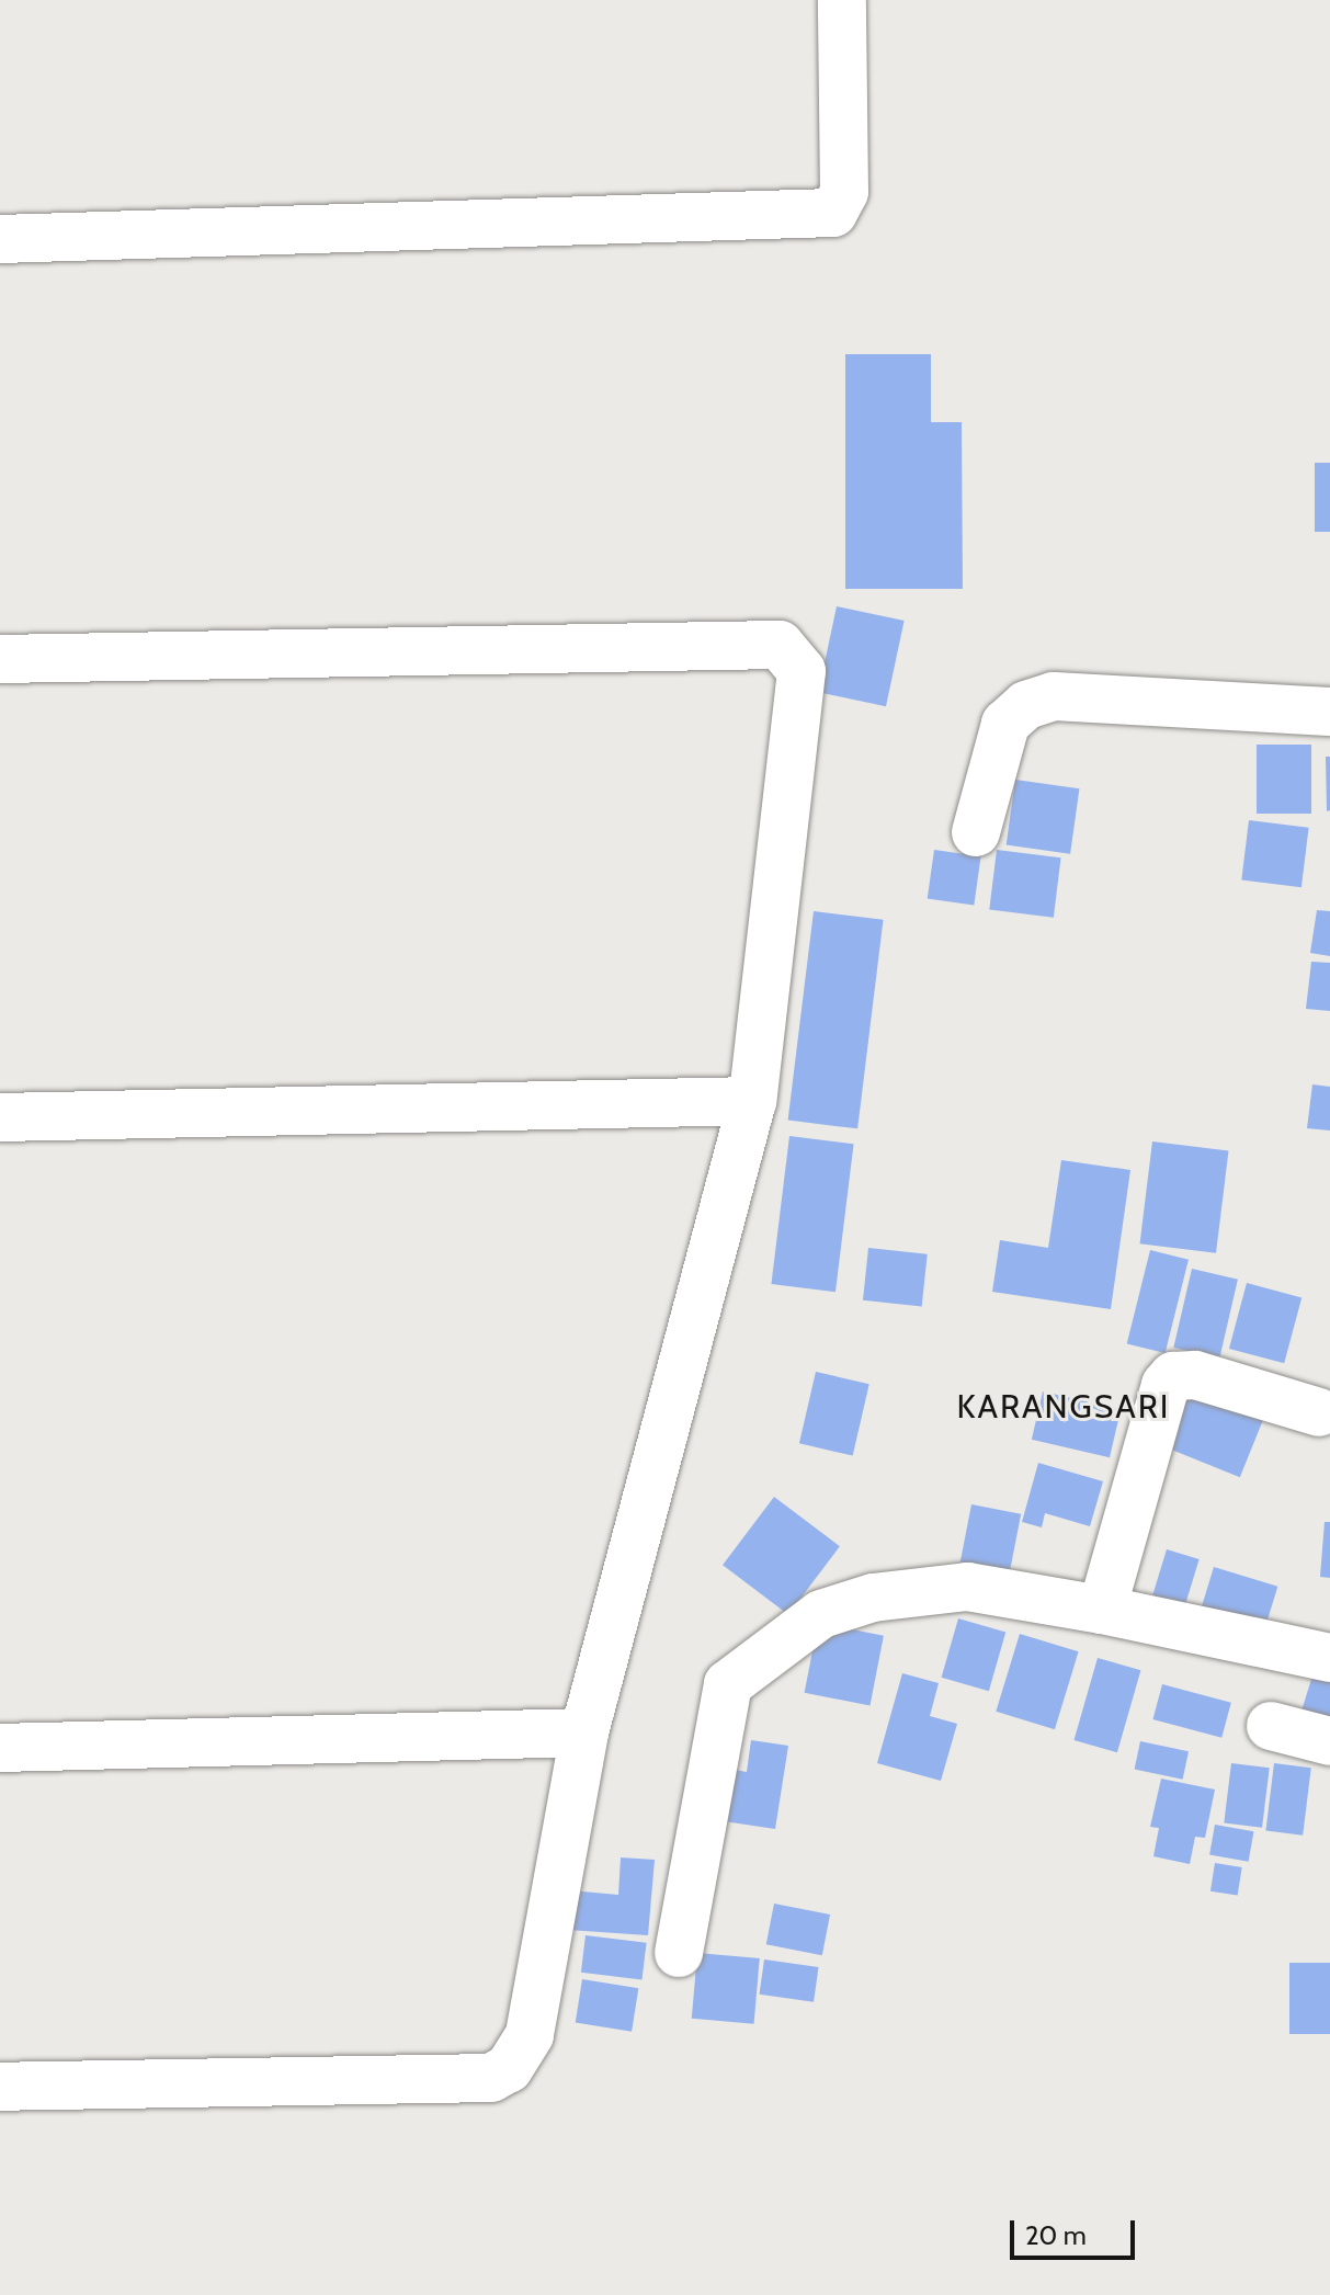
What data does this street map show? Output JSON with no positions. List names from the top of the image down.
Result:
{
  "districts": ["KARANGSARI"],
  "scale_bar": "20 m"
}
